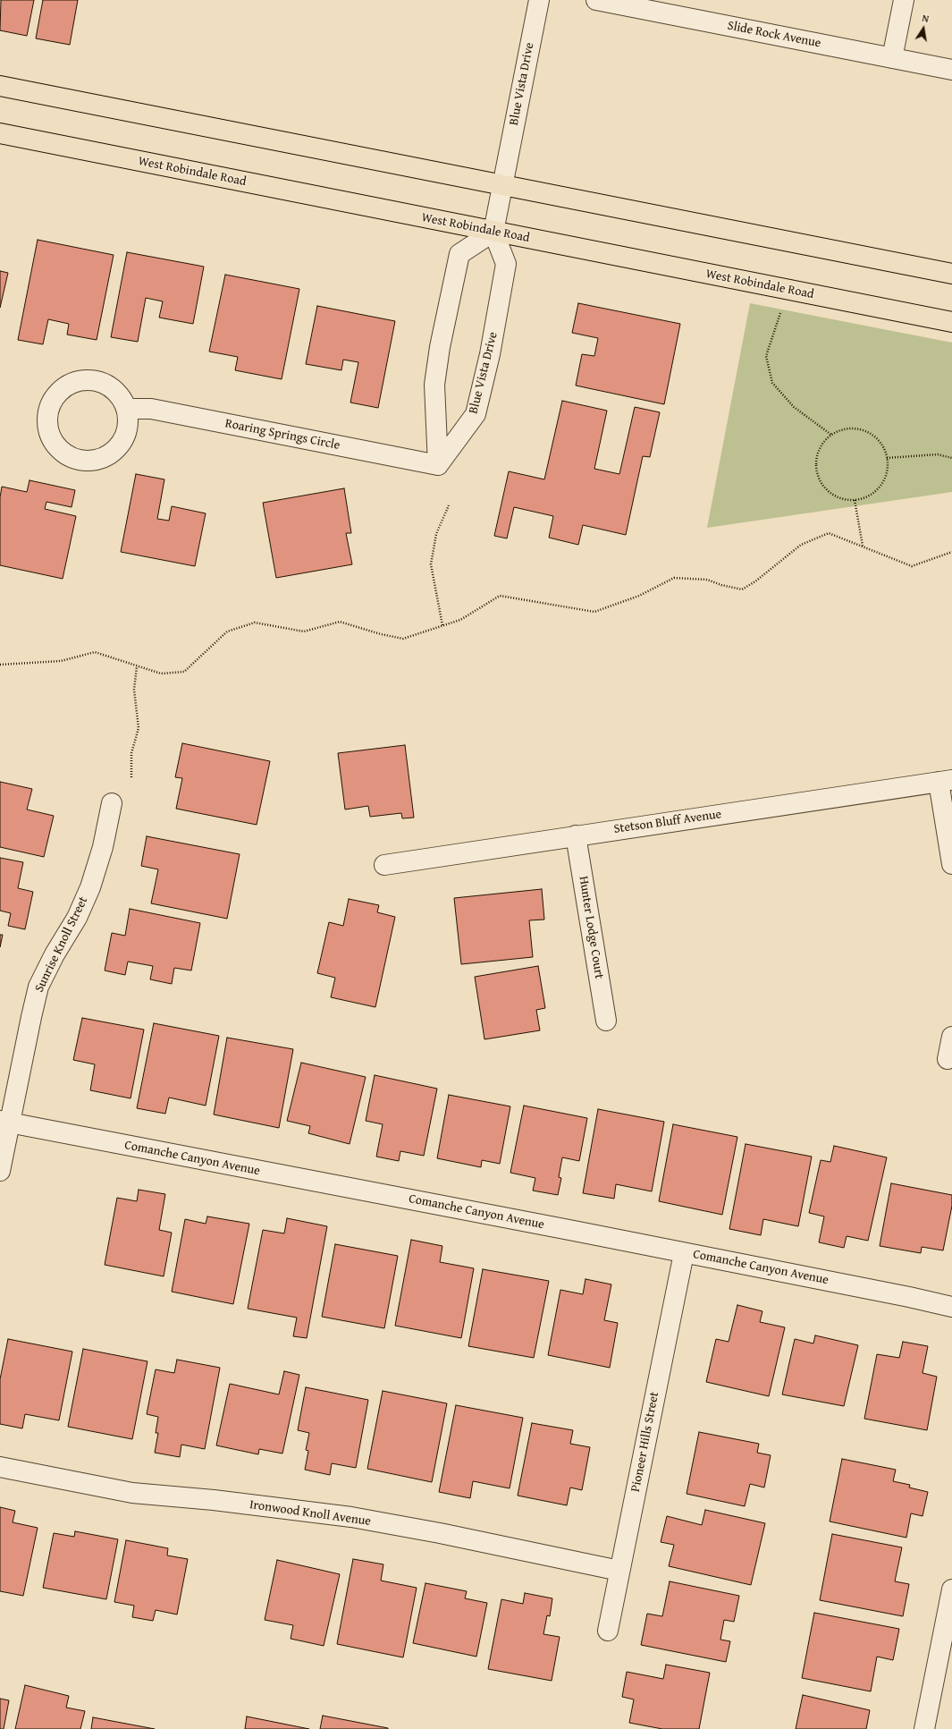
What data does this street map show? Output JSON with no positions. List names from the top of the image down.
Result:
{
  "streets": {
    "main road": ["West Robindale Road"],
    "street": [
      "Slide Rock Avenue",
      "Blue Vista Drive",
      "Roaring Springs Circle",
      "Stetson Bluff Avenue",
      "Hunter Lodge Court",
      "Sunrise Knoll Street",
      "Comanche Canyon Avenue",
      "Pioneer Hills Street",
      "Ironwood Knoll Avenue"
    ]
  },
  "crossings": [
    ["Blue Vista Drive", "West Robindale Road"],
    ["Blue Vista Drive", "Roaring Springs Circle"],
    ["Stetson Bluff Avenue", "Hunter Lodge Court"],
    ["Sunrise Knoll Street", "Comanche Canyon Avenue"],
    ["Comanche Canyon Avenue", "Pioneer Hills Street"],
    ["Pioneer Hills Street", "Ironwood Knoll Avenue"]
  ],
  "north": "top"
}
